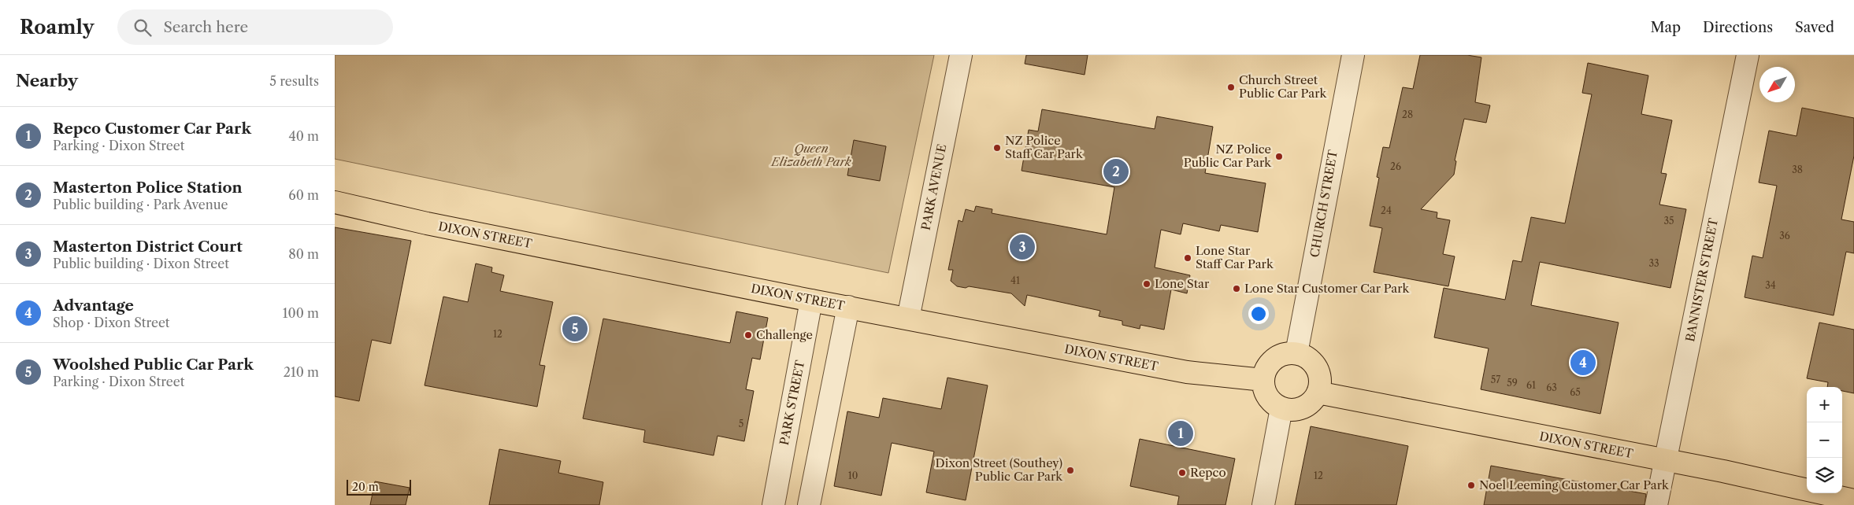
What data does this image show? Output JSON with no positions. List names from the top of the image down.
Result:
{
  "streets": {
    "main road": ["DIXON STREET"],
    "street": [
      "PARK AVENUE",
      "CHURCH STREET",
      "BANNISTER STREET",
      "PARK STREET"
    ]
  },
  "crossings": [
    ["PARK AVENUE", "DIXON STREET"],
    ["CHURCH STREET", "DIXON STREET"],
    ["DIXON STREET", "BANNISTER STREET"],
    ["DIXON STREET", "PARK STREET"]
  ],
  "parks": ["Queen Elizabeth Park"],
  "places": [
    "Church Street Public Car Park",
    "NZ Police Staff Car Park",
    "NZ Police Public Car Park",
    "Lone Star Staff Car Park",
    "Lone Star",
    "Lone Star Customer Car Park",
    "Challenge",
    "Dixon Street (Southey) Public Car Park",
    "Repco",
    "Noel Leeming Customer Car Park"
  ],
  "house_numbers": [
    "28",
    "26",
    "38",
    "24",
    "35",
    "36",
    "33",
    "41",
    "34",
    "12",
    "57",
    "59",
    "61",
    "63",
    "65",
    "5",
    "10",
    "12"
  ],
  "scale_bar": "20 m",
  "north": "bottom left",
  "page": {
    "header": "Roamly",
    "search": "Search here",
    "nav": ["Map", "Directions", "Saved"],
    "heading": ["Nearby", "5 results"],
    "list": [
      {
        "mark": "1",
        "name": "Repco Customer Car Park",
        "note": "Parking · Dixon Street",
        "value": "40 m"
      },
      {
        "mark": "2",
        "name": "Masterton Police Station",
        "note": "Public building · Park Avenue",
        "value": "60 m"
      },
      {
        "mark": "3",
        "name": "Masterton District Court",
        "note": "Public building · Dixon Street",
        "value": "80 m"
      },
      {
        "mark": "4",
        "name": "Advantage",
        "note": "Shop · Dixon Street",
        "value": "100 m"
      },
      {
        "mark": "5",
        "name": "Woolshed Public Car Park",
        "note": "Parking · Dixon Street",
        "value": "210 m"
      }
    ],
    "pins": [
      "2",
      "3",
      "5",
      "4",
      "1"
    ],
    "map_buttons": ["+", "−"],
    "scale": "20 m"
  }
}
